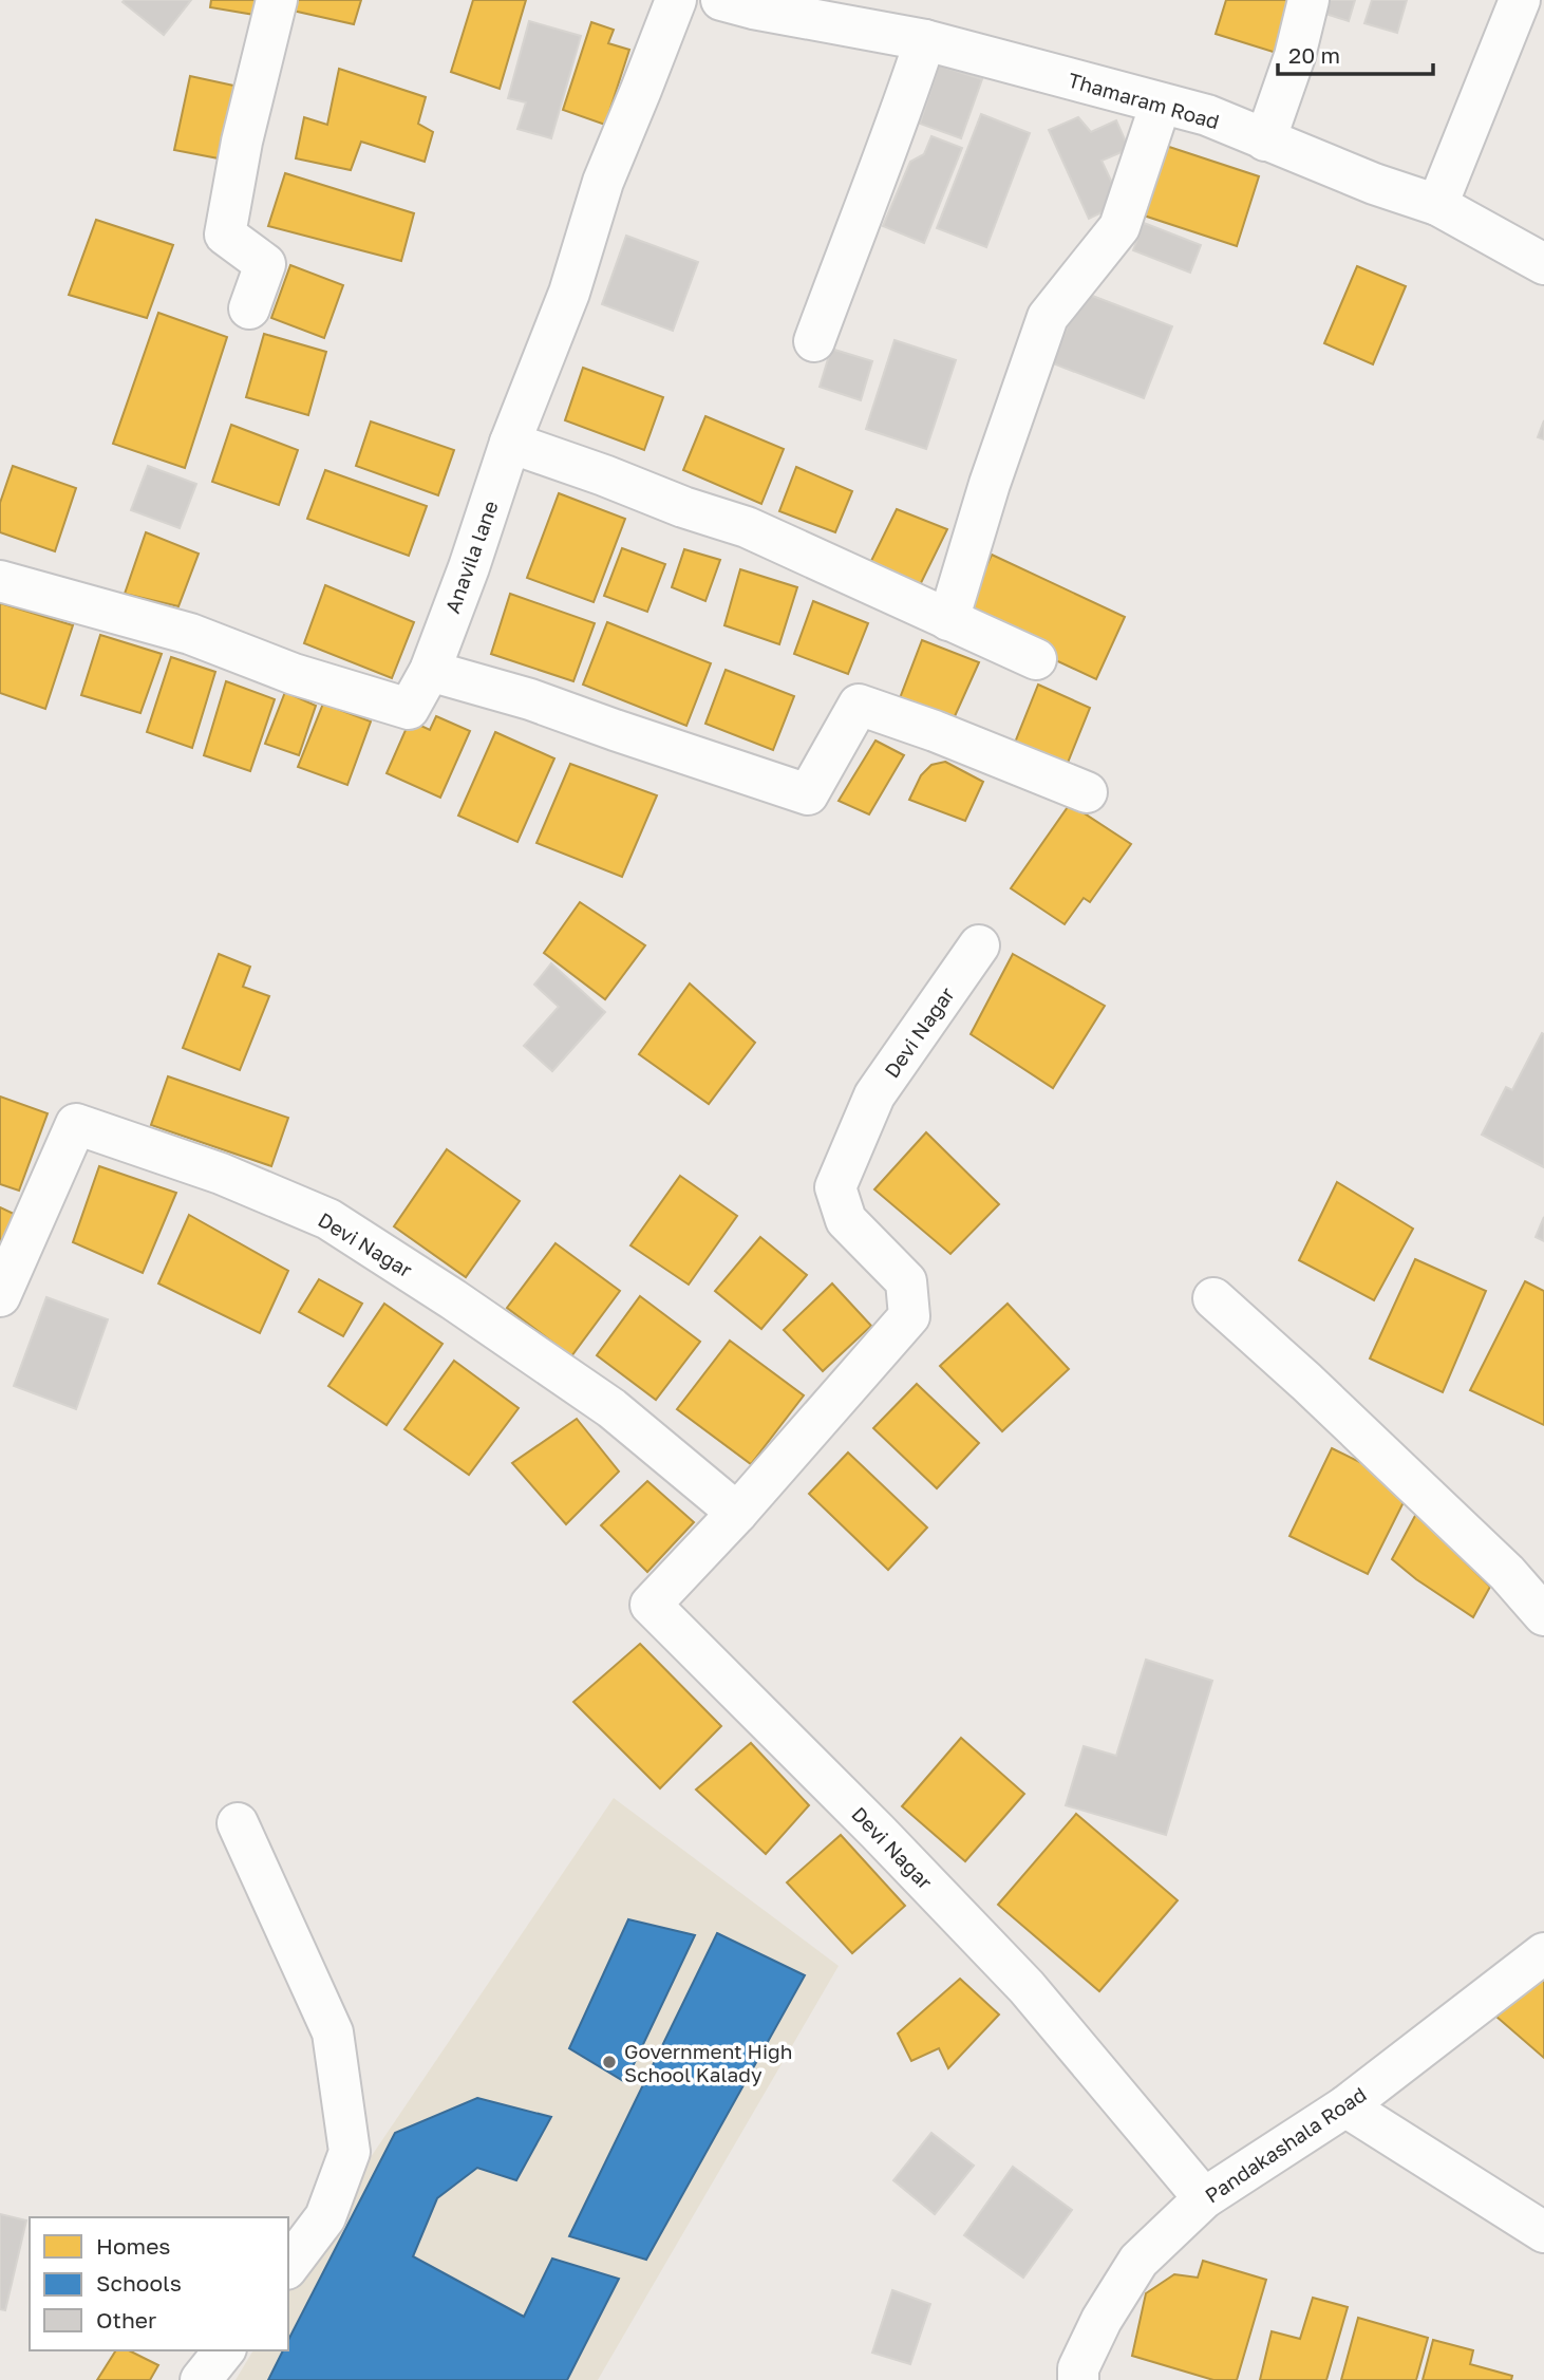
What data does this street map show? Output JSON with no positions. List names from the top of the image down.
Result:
{
  "streets": {
    "street": [
      "Thamaram Road",
      "Anavila lane",
      "Devi Nagar",
      "Pandakashala Road"
    ]
  },
  "crossings": [
    ["Devi Nagar", "Pandakashala Road"]
  ],
  "places": ["Government High School Kalady"],
  "legend": ["Homes", "Schools", "Other"],
  "scale_bar": "20 m"
}
